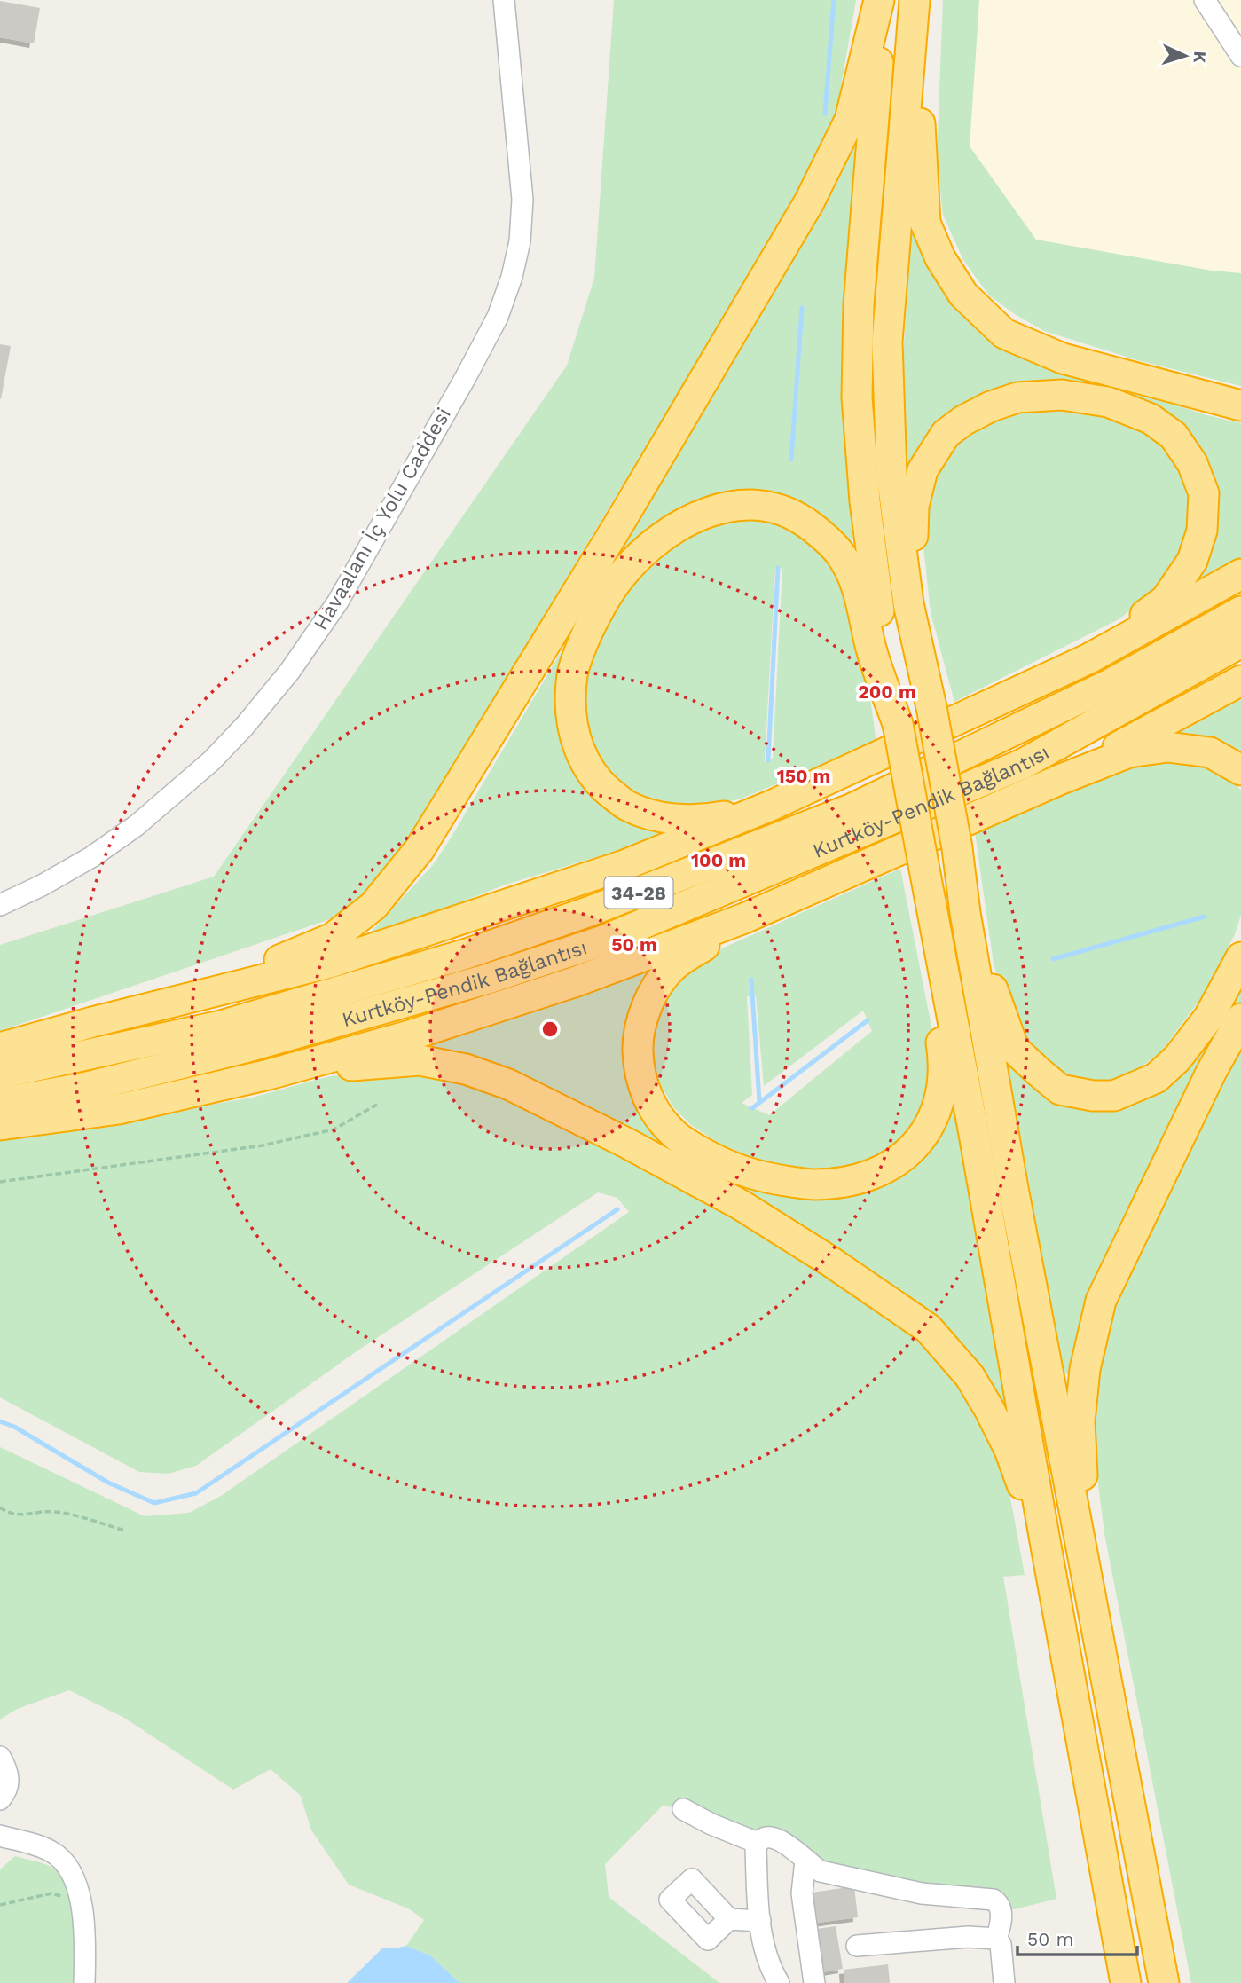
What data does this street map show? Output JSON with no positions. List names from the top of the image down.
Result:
{
  "streets": {
    "highway": ["Kurtköy-Pendik Bağlantısı", "34-28"],
    "street": ["Havaalanı İç Yolu Caddesi"]
  },
  "scale_bar": "50 m",
  "north": "right",
  "rings": [
    "200 m",
    "150 m",
    "100 m",
    "50 m"
  ]
}
